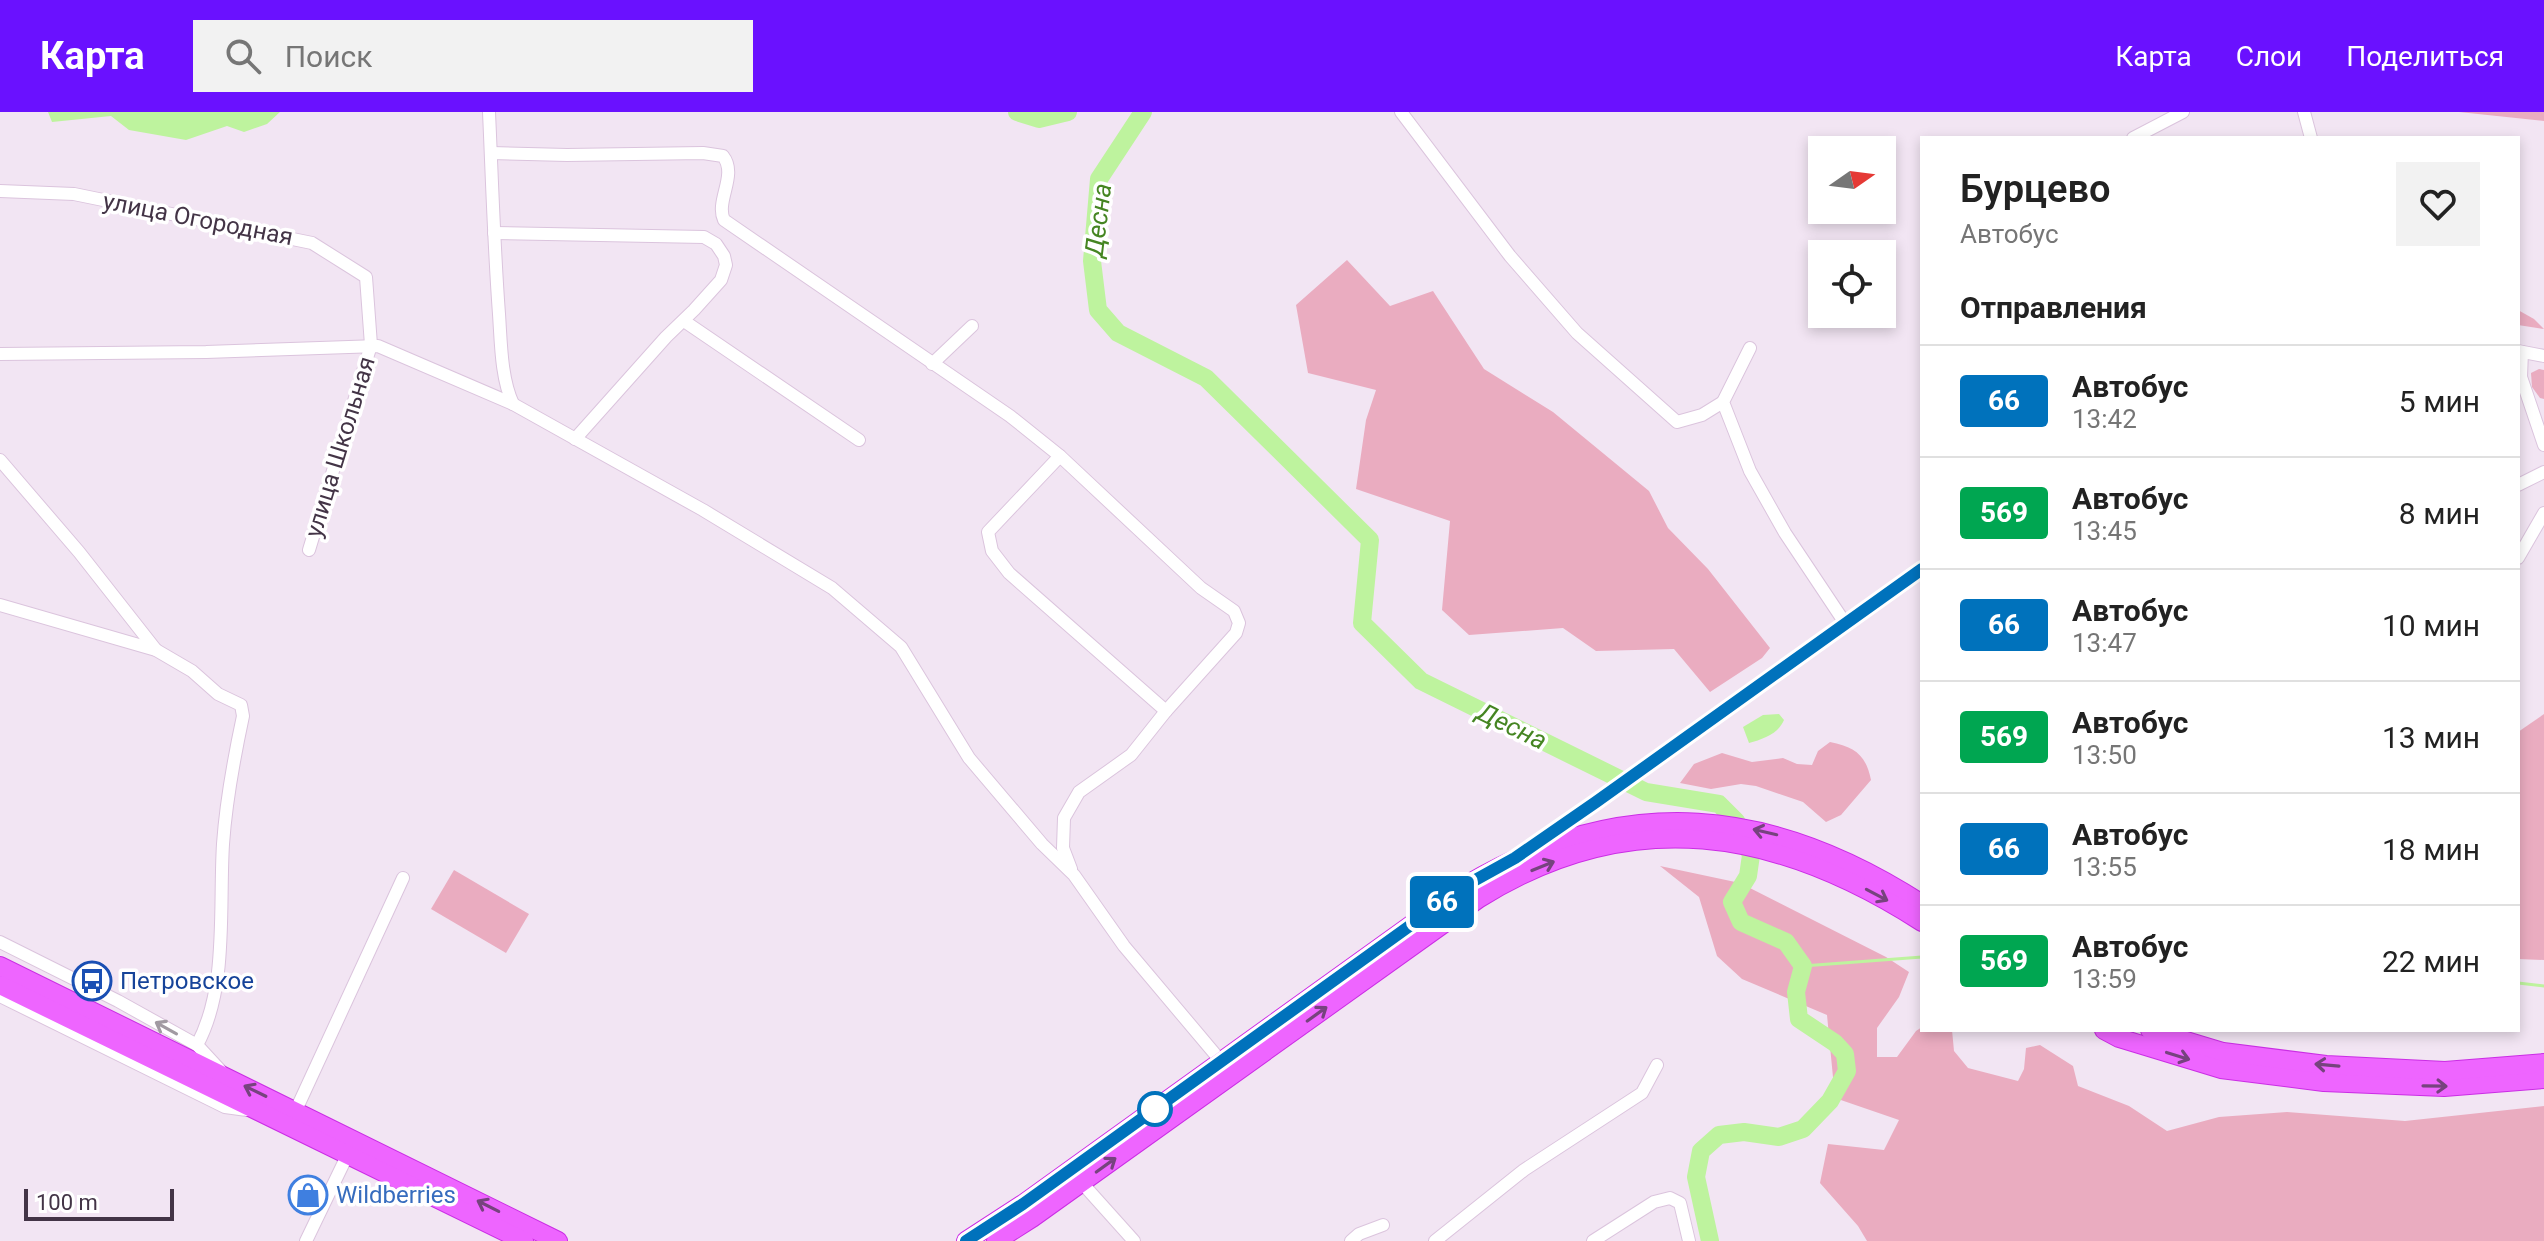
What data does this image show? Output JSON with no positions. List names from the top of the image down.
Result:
{
  "streets": {
    "street": ["улица Огородная", "улица Школьная"]
  },
  "crossings": [
    ["улица Огородная", "улица Школьная"]
  ],
  "water": ["Десна"],
  "places": {
    "bus stop": ["Петровское"],
    "shop": ["Wildberries"]
  },
  "lines": ["bus line 66"],
  "scale_bar": "100 m",
  "north": "right",
  "page": {
    "header": "Карта",
    "search": "Поиск",
    "nav": ["Карта", "Слои", "Поделиться"],
    "on_map": "66",
    "heading": [
      ["Бурцево", "Автобус"],
      "Отправления"
    ],
    "list": [
      {
        "mark": "66",
        "name": "Автобус",
        "note": "13:42",
        "value": "5 мин"
      },
      {
        "mark": "569",
        "name": "Автобус",
        "note": "13:45",
        "value": "8 мин"
      },
      {
        "mark": "66",
        "name": "Автобус",
        "note": "13:47",
        "value": "10 мин"
      },
      {
        "mark": "569",
        "name": "Автобус",
        "note": "13:50",
        "value": "13 мин"
      },
      {
        "mark": "66",
        "name": "Автобус",
        "note": "13:55",
        "value": "18 мин"
      },
      {
        "mark": "569",
        "name": "Автобус",
        "note": "13:59",
        "value": "22 мин"
      }
    ],
    "scale": "100 m"
  }
}
